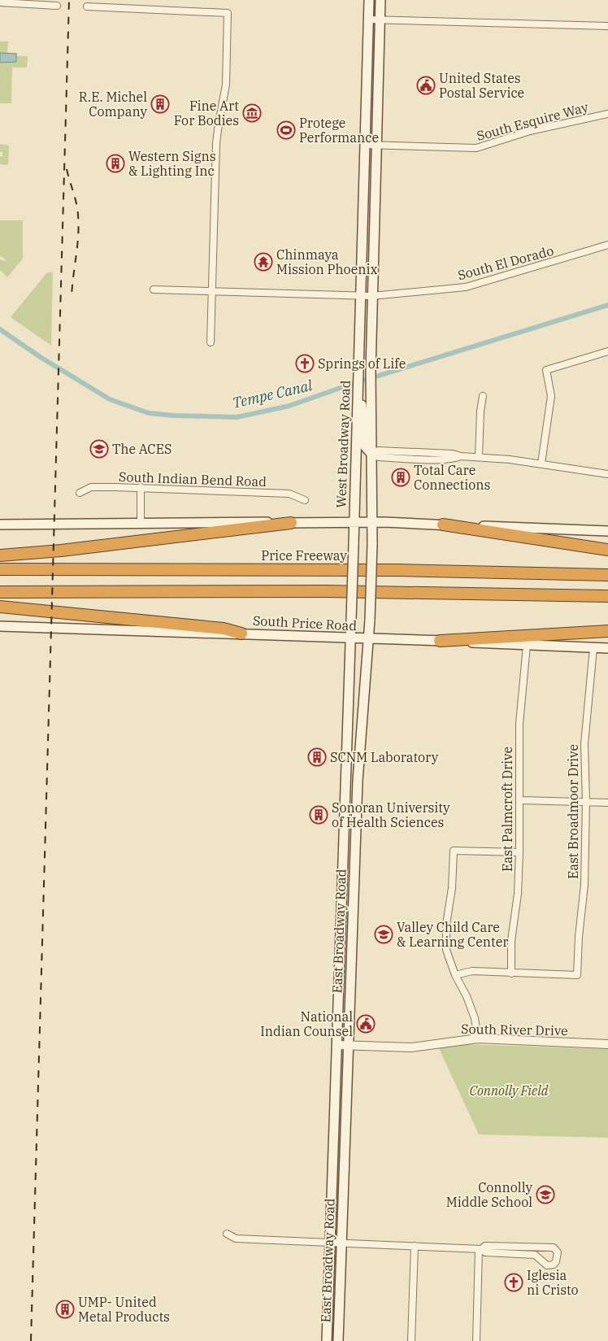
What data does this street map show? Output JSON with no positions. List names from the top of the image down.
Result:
{
  "streets": {
    "highway": ["Price Freeway"],
    "main road": ["West Broadway Road", "South Price Road", "East Broadway Road"],
    "street": [
      "South Esquire Way",
      "South El Dorado",
      "South Indian Bend Road",
      "East Palmcroft Drive",
      "East Broadmoor Drive",
      "South River Drive"
    ]
  },
  "crossings": [
    ["South Esquire Way", "West Broadway Road"],
    ["South El Dorado", "West Broadway Road"],
    ["West Broadway Road", "East Broadway Road"],
    ["South Price Road", "East Palmcroft Drive"],
    ["South Price Road", "East Broadmoor Drive"],
    ["South Price Road", "East Broadway Road"],
    ["East Palmcroft Drive", "East Broadmoor Drive"],
    ["East Broadway Road", "South River Drive"]
  ],
  "water": ["Tempe Canal"],
  "parks": ["Connolly Field"],
  "places": {
    "public building": ["United States Postal Service", "National Indian Counsel"],
    "building": [
      "R.E. Michel Company",
      "Western Signs & Lighting Inc",
      "Total Care Connections",
      "SCNM Laboratory",
      "Sonoran University of Health Sciences",
      "UMP- United Metal Products"
    ],
    "museum": ["Fine Art For Bodies"],
    "sports": ["Protege Performance"],
    "temple": ["Chinmaya Mission Phoenix"],
    "church": ["Springs of Life", "Iglesia ni Cristo"],
    "school or university": ["The ACES", "Valley Child Care & Learning Center", "Connolly Middle School"]
  }
}
